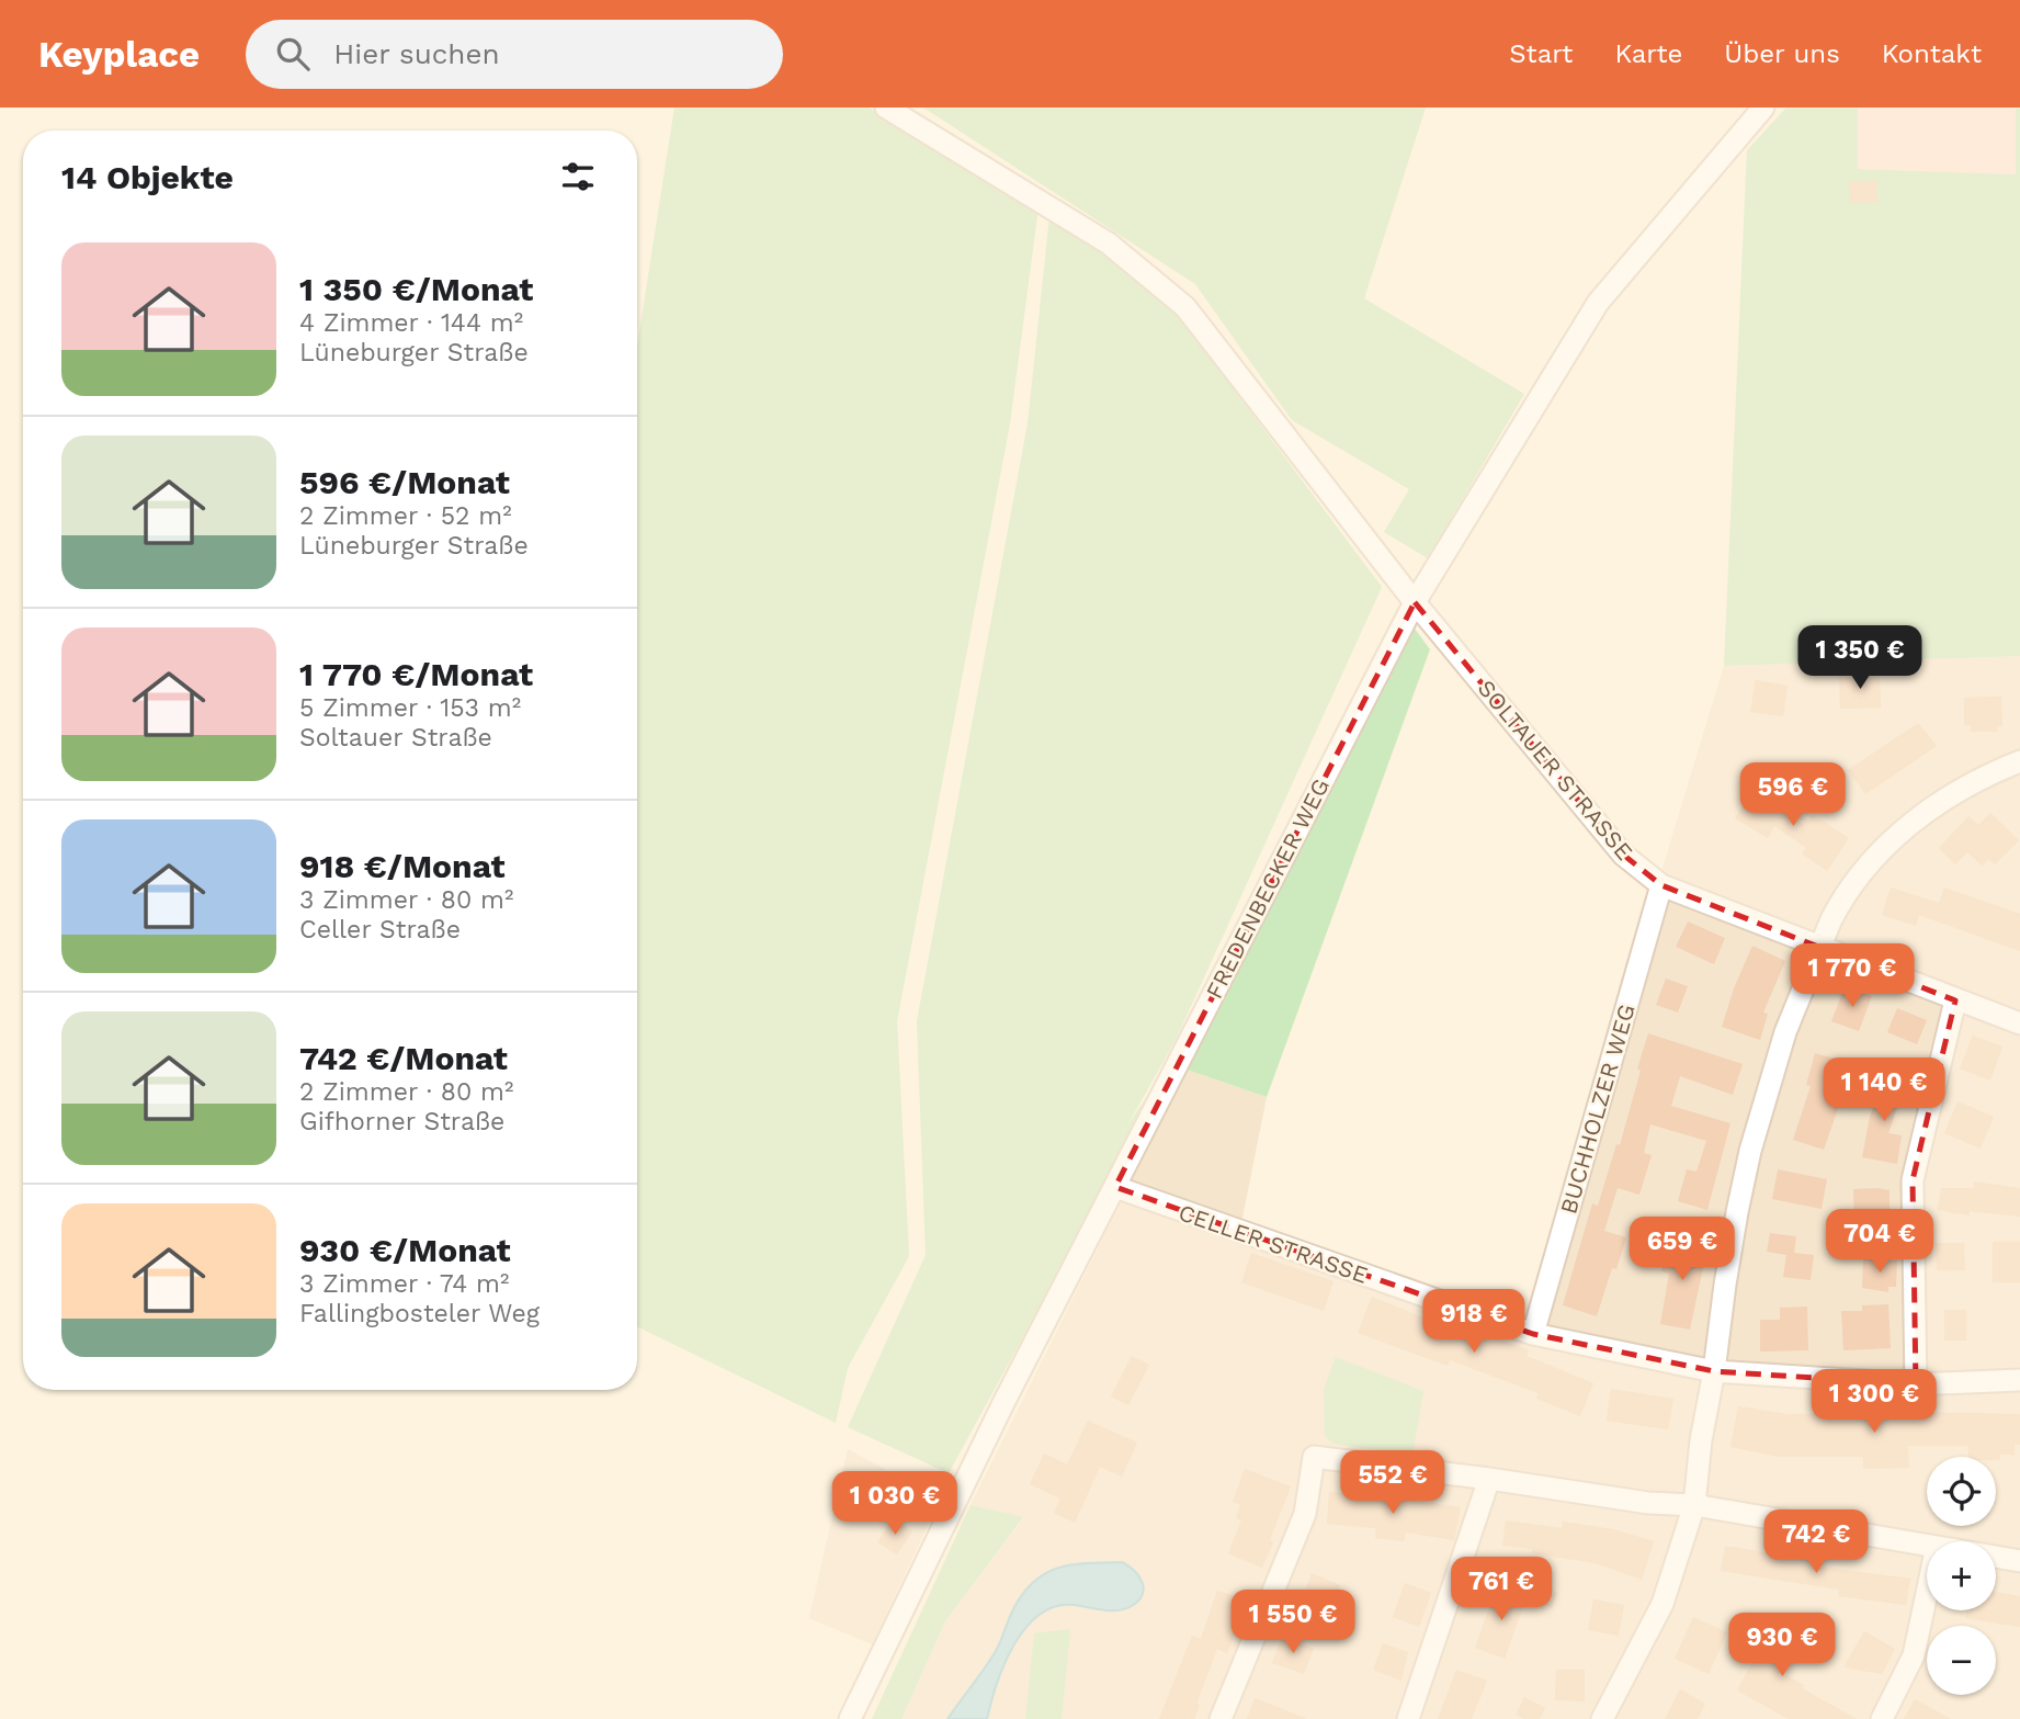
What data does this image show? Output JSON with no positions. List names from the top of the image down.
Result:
{
  "streets": {
    "street": [
      "SOLTAUER STRASSE",
      "FREDENBECKER WEG",
      "BUCHHOLZER WEG",
      "CELLER STRASSE"
    ]
  },
  "crossings": [
    ["SOLTAUER STRASSE", "FREDENBECKER WEG"],
    ["SOLTAUER STRASSE", "BUCHHOLZER WEG"],
    ["FREDENBECKER WEG", "CELLER STRASSE"],
    ["BUCHHOLZER WEG", "CELLER STRASSE"]
  ],
  "page": {
    "header": "Keyplace",
    "search": "Hier suchen",
    "nav": [
      "Start",
      "Karte",
      "Über uns",
      "Kontakt"
    ],
    "heading": "14 Objekte",
    "list": [
      {
        "name": "1 350 €/Monat",
        "note": "4 Zimmer · 144 m² · Lüneburger Straße"
      },
      {
        "name": "596 €/Monat",
        "note": "2 Zimmer · 52 m² · Lüneburger Straße"
      },
      {
        "name": "1 770 €/Monat",
        "note": "5 Zimmer · 153 m² · Soltauer Straße"
      },
      {
        "name": "918 €/Monat",
        "note": "3 Zimmer · 80 m² · Celler Straße"
      },
      {
        "name": "742 €/Monat",
        "note": "2 Zimmer · 80 m² · Gifhorner Straße"
      },
      {
        "name": "930 €/Monat",
        "note": "3 Zimmer · 74 m² · Fallingbosteler Weg"
      }
    ],
    "price": [
      "1 350 €",
      "596 €",
      "1 770 €",
      "1 140 €",
      "704 €",
      "659 €",
      "918 €",
      "1 300 €",
      "552 €",
      "1 030 €",
      "742 €",
      "761 €",
      "1 550 €",
      "930 €"
    ],
    "map_buttons": ["+", "−"]
  }
}
